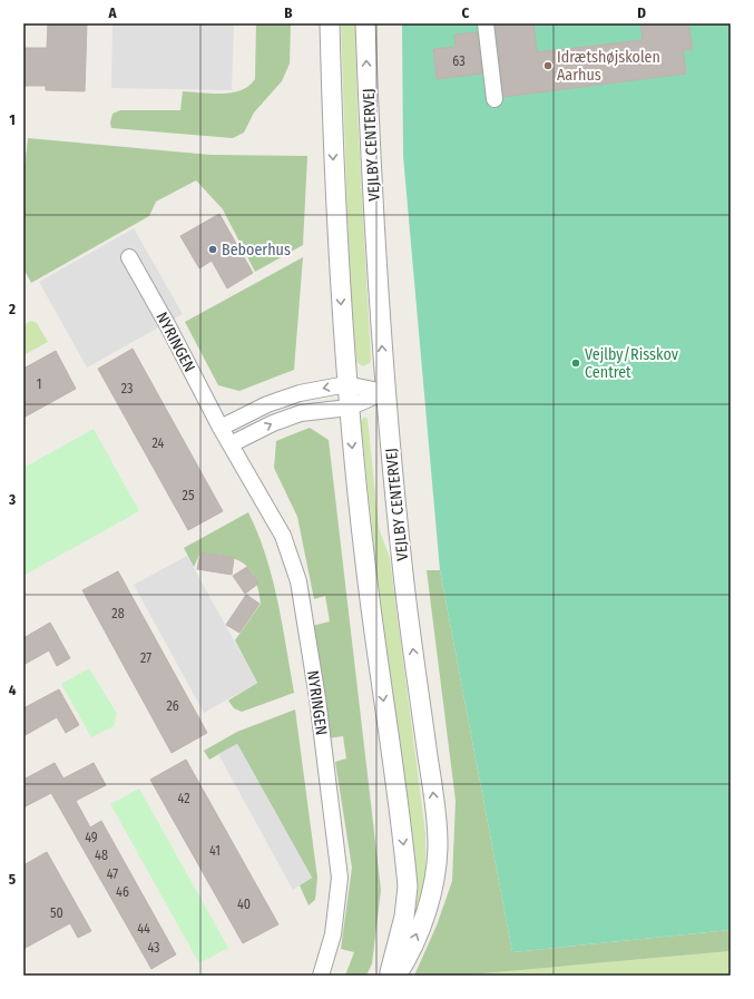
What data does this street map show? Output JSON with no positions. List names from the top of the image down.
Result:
{
  "streets": {
    "street": ["VEJLBY CENTERVEJ", "NYRINGEN"]
  },
  "places": ["Idrætshøjskolen Aarhus", "Beboerhus", "Vejlby/Risskov Centret"],
  "house_numbers": [
    "63",
    "1",
    "23",
    "24",
    "25",
    "28",
    "27",
    "26",
    "42",
    "49",
    "41",
    "48",
    "47",
    "46",
    "40",
    "50",
    "44",
    "43"
  ],
  "grid": {
    "columns": [
      "A",
      "B",
      "C",
      "D"
    ],
    "rows": [
      "1",
      "2",
      "3",
      "4",
      "5"
    ]
  }
}
